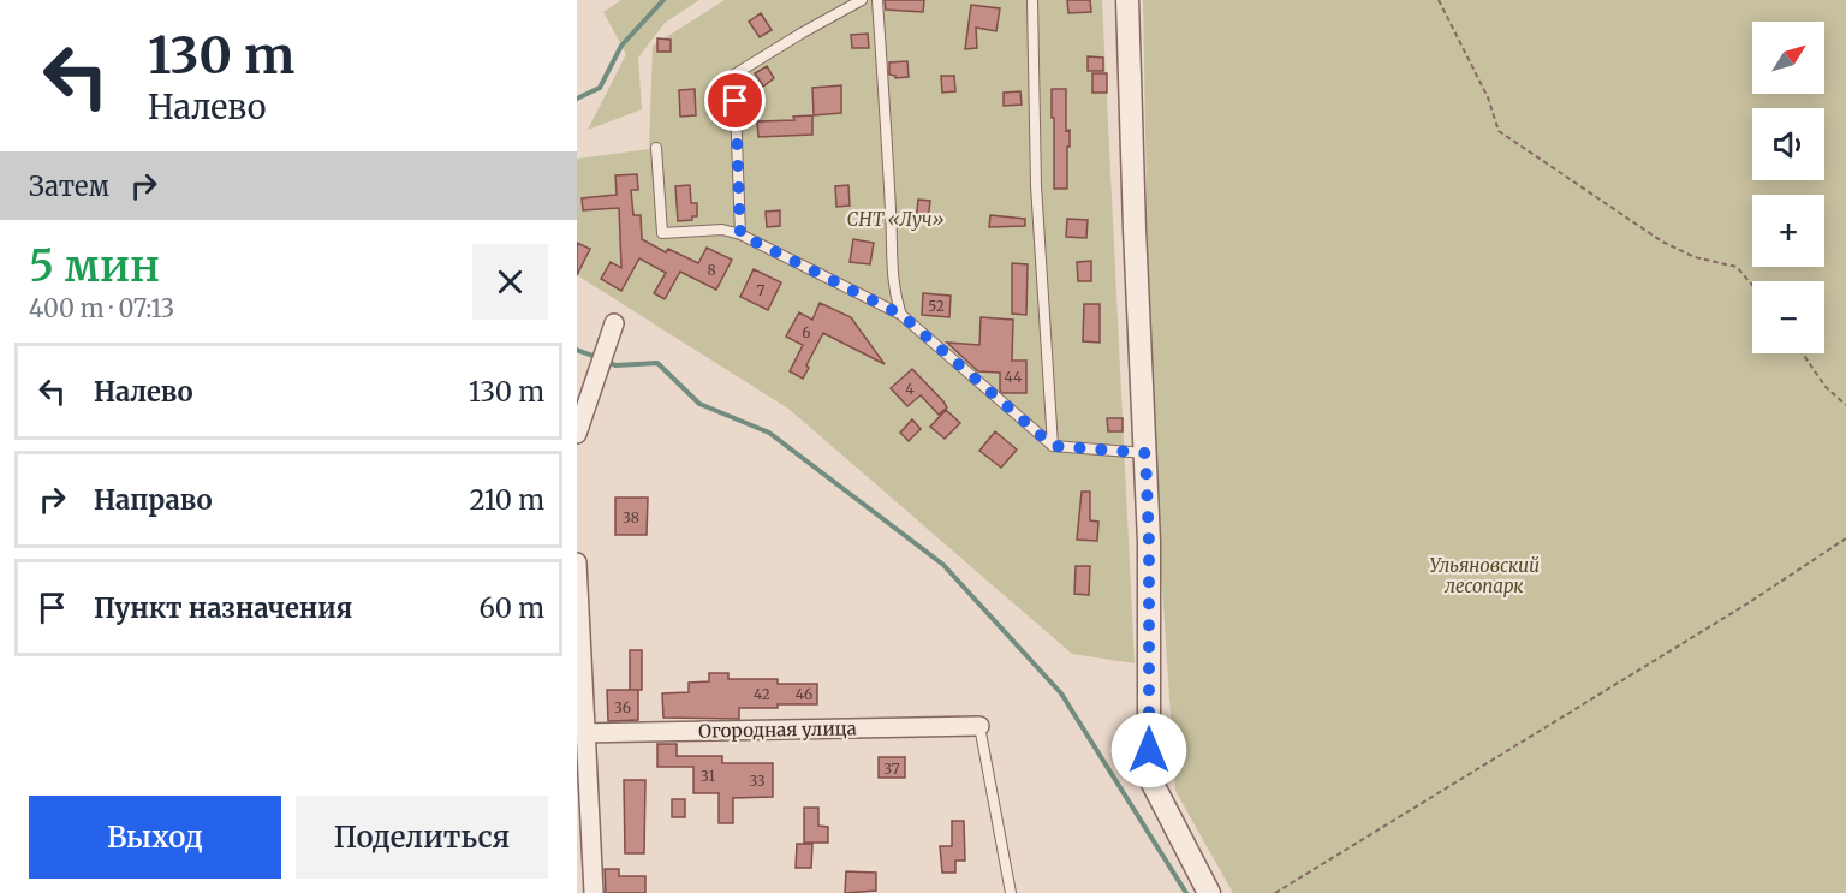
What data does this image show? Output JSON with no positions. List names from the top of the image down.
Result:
{
  "streets": {
    "street": ["Огородная улица"]
  },
  "parks": ["СНТ «Луч»", "Ульяновский лесопарк"],
  "house_numbers": [
    "8",
    "7",
    "52",
    "6",
    "44",
    "4",
    "38",
    "42",
    "46",
    "36",
    "37",
    "31",
    "33"
  ],
  "north": "top right",
  "page": {
    "turn": ["130 m", "Налево"],
    "map_buttons": ["+", "−"],
    "then": "Затем",
    "heading": ["5 мин", "400 m · 07:13"],
    "list": [
      {
        "name": "Налево",
        "value": "130 m"
      },
      {
        "name": "Направо",
        "value": "210 m"
      },
      {
        "name": "Пункт назначения",
        "value": "60 m"
      }
    ],
    "buttons": ["Выход", "Поделиться"]
  }
}
